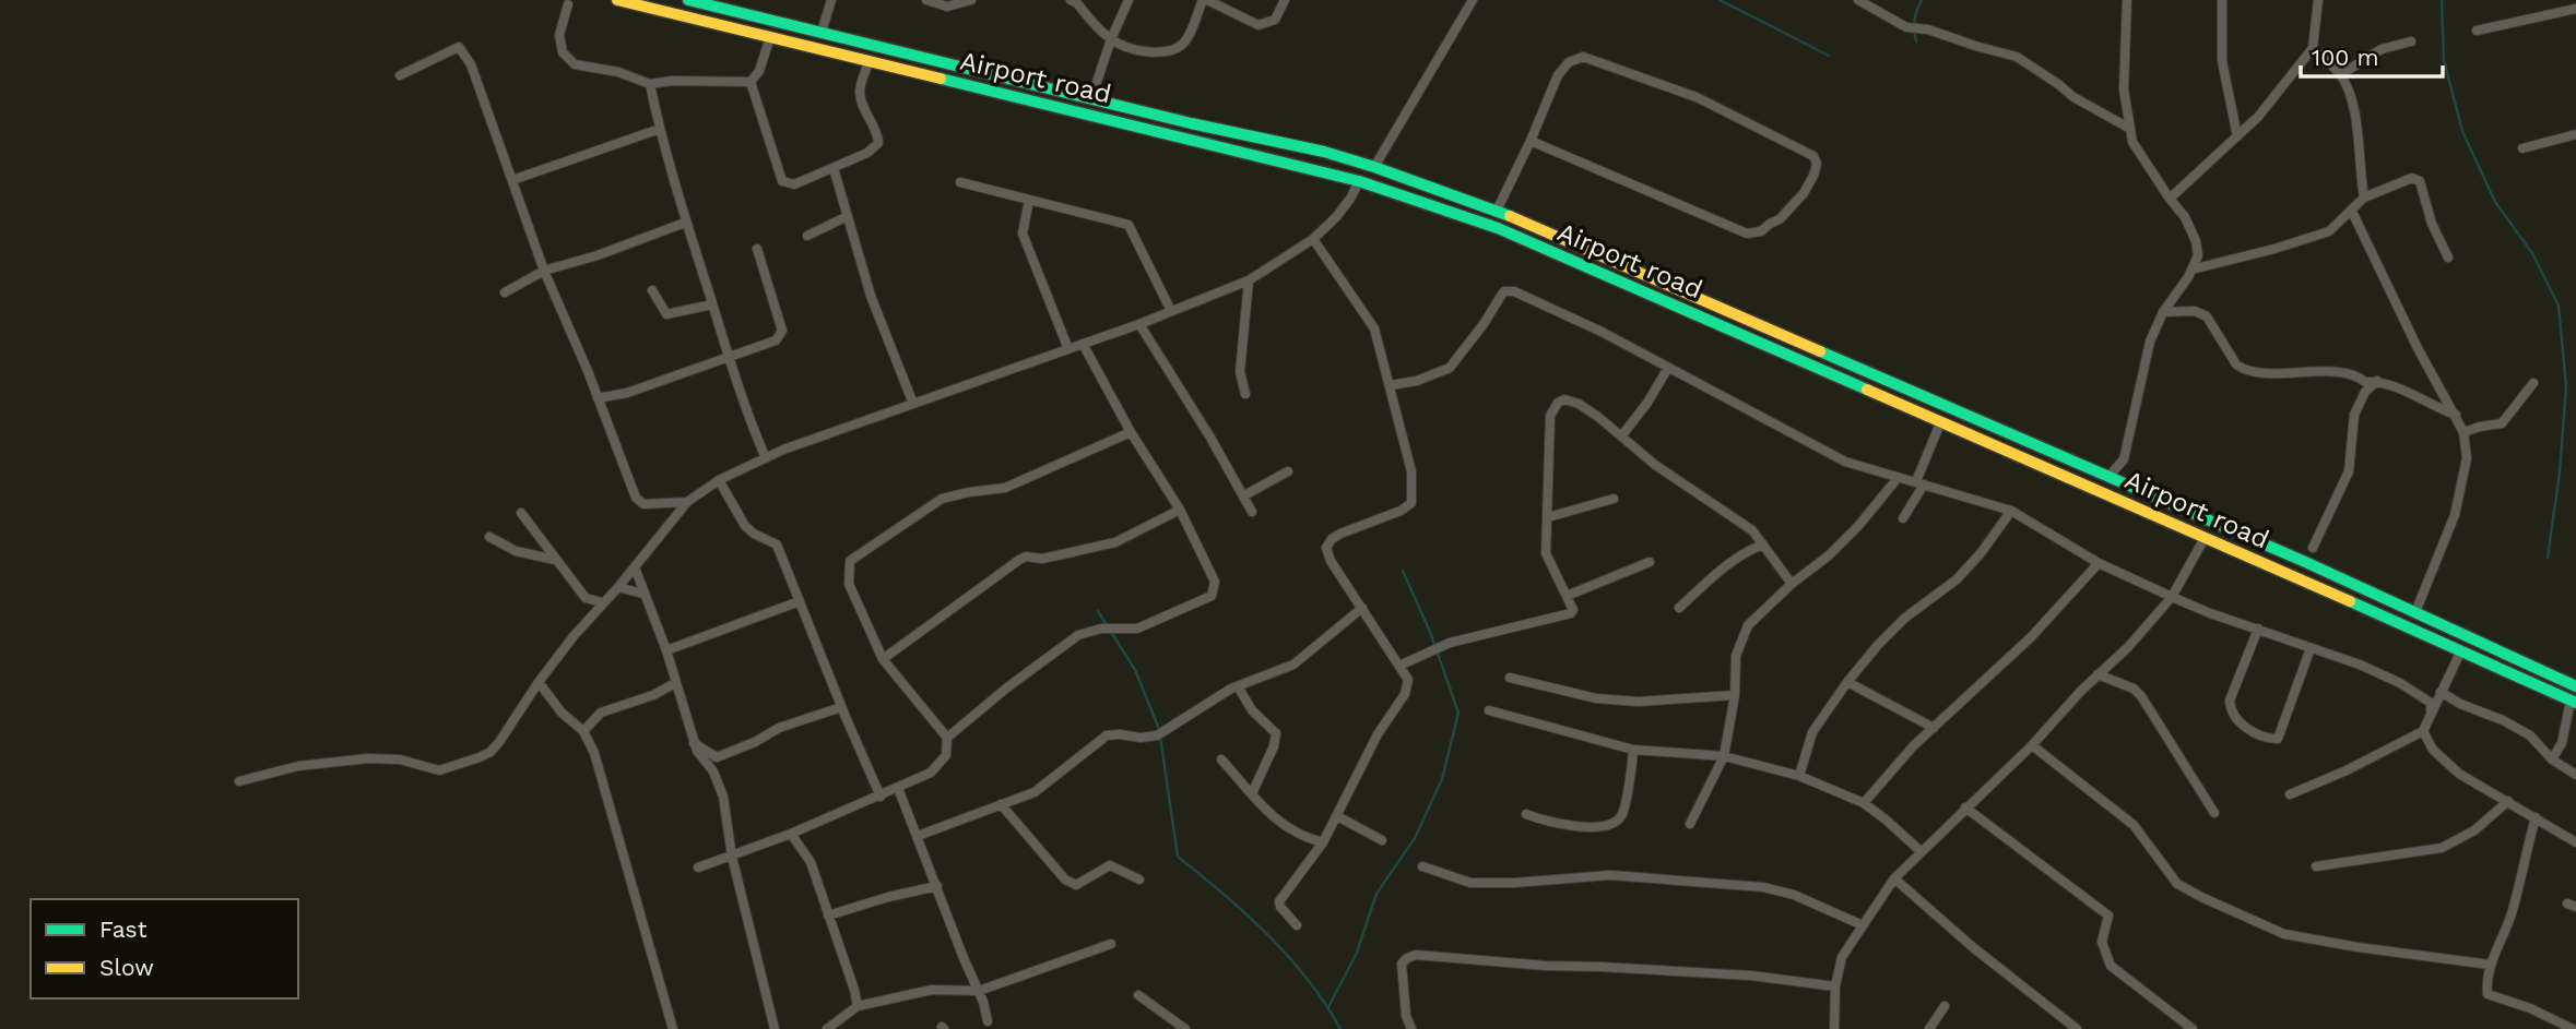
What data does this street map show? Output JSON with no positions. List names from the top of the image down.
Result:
{
  "streets": {
    "main road": ["Airport road"]
  },
  "legend": ["Fast", "Slow"],
  "scale_bar": "100 m"
}
